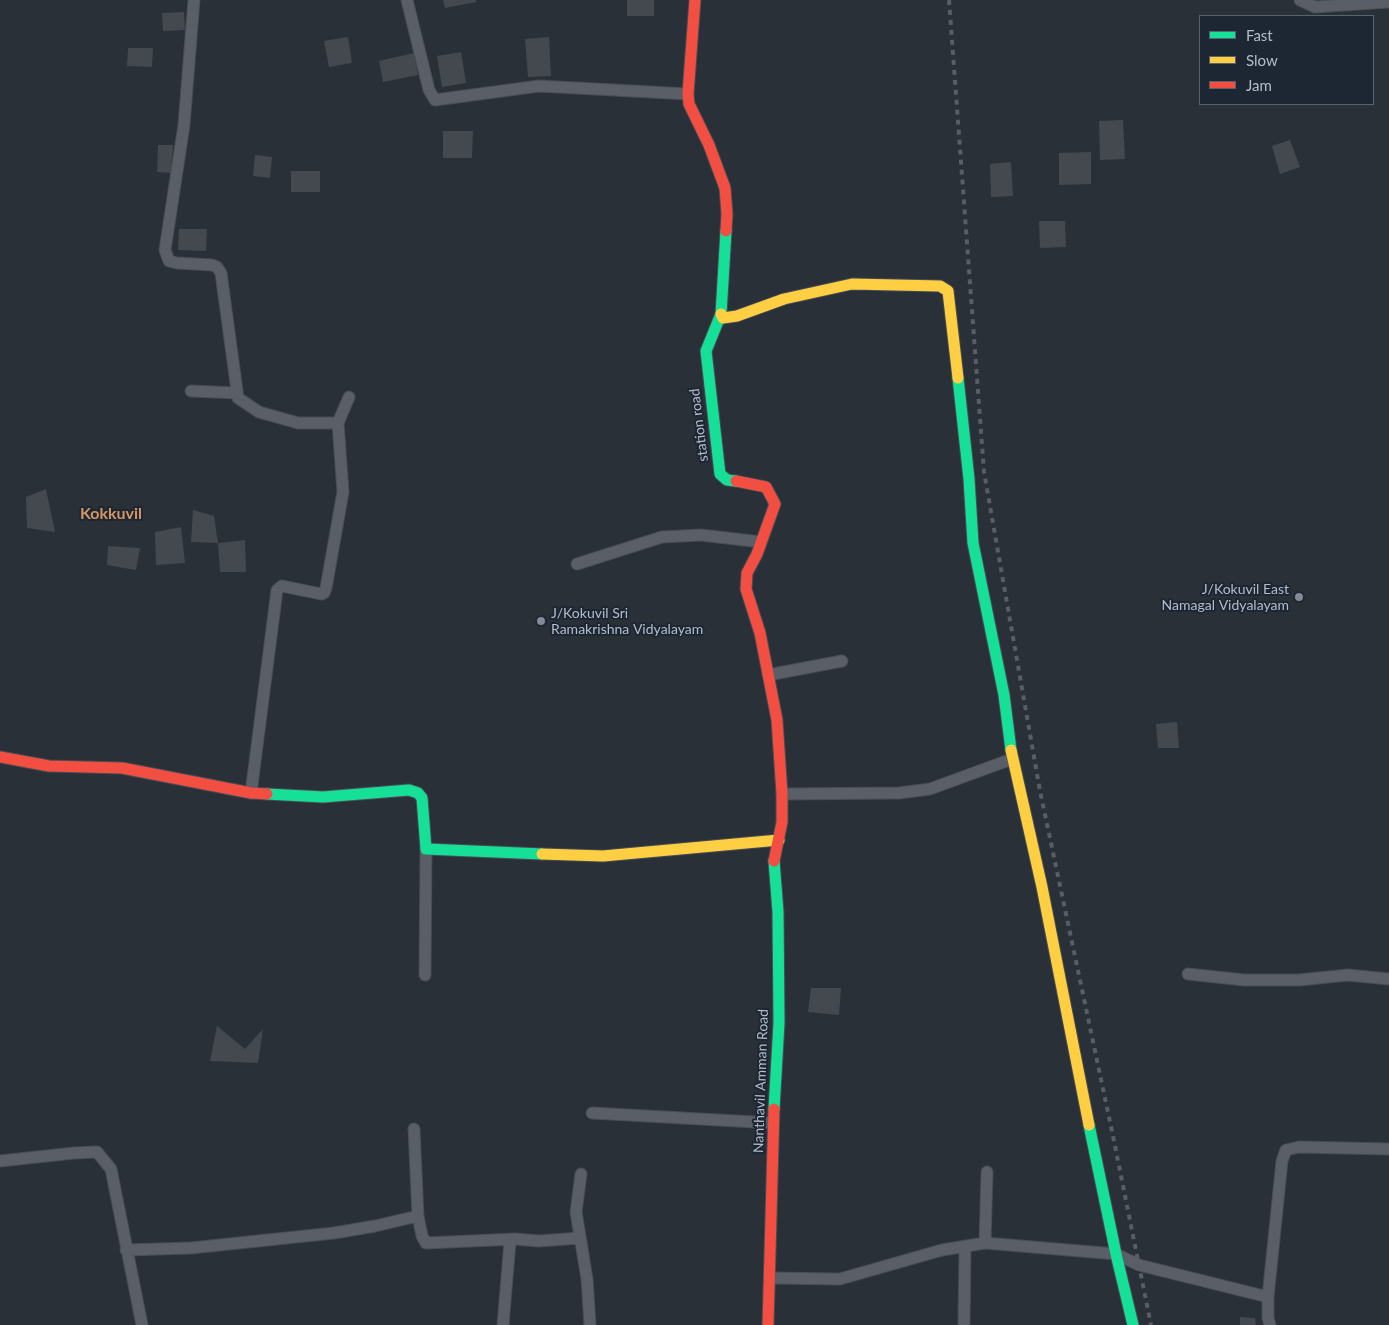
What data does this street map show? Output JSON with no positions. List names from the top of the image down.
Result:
{
  "streets": {
    "street": ["station road", "Nanthavil Amman Road"]
  },
  "crossings": [
    ["station road", "Nanthavil Amman Road"]
  ],
  "districts": ["Kokkuvil"],
  "places": ["J/Kokuvil East Namagal Vidyalayam", "J/Kokuvil Sri Ramakrishna Vidyalayam"],
  "legend": ["Fast", "Slow", "Jam"]
}
